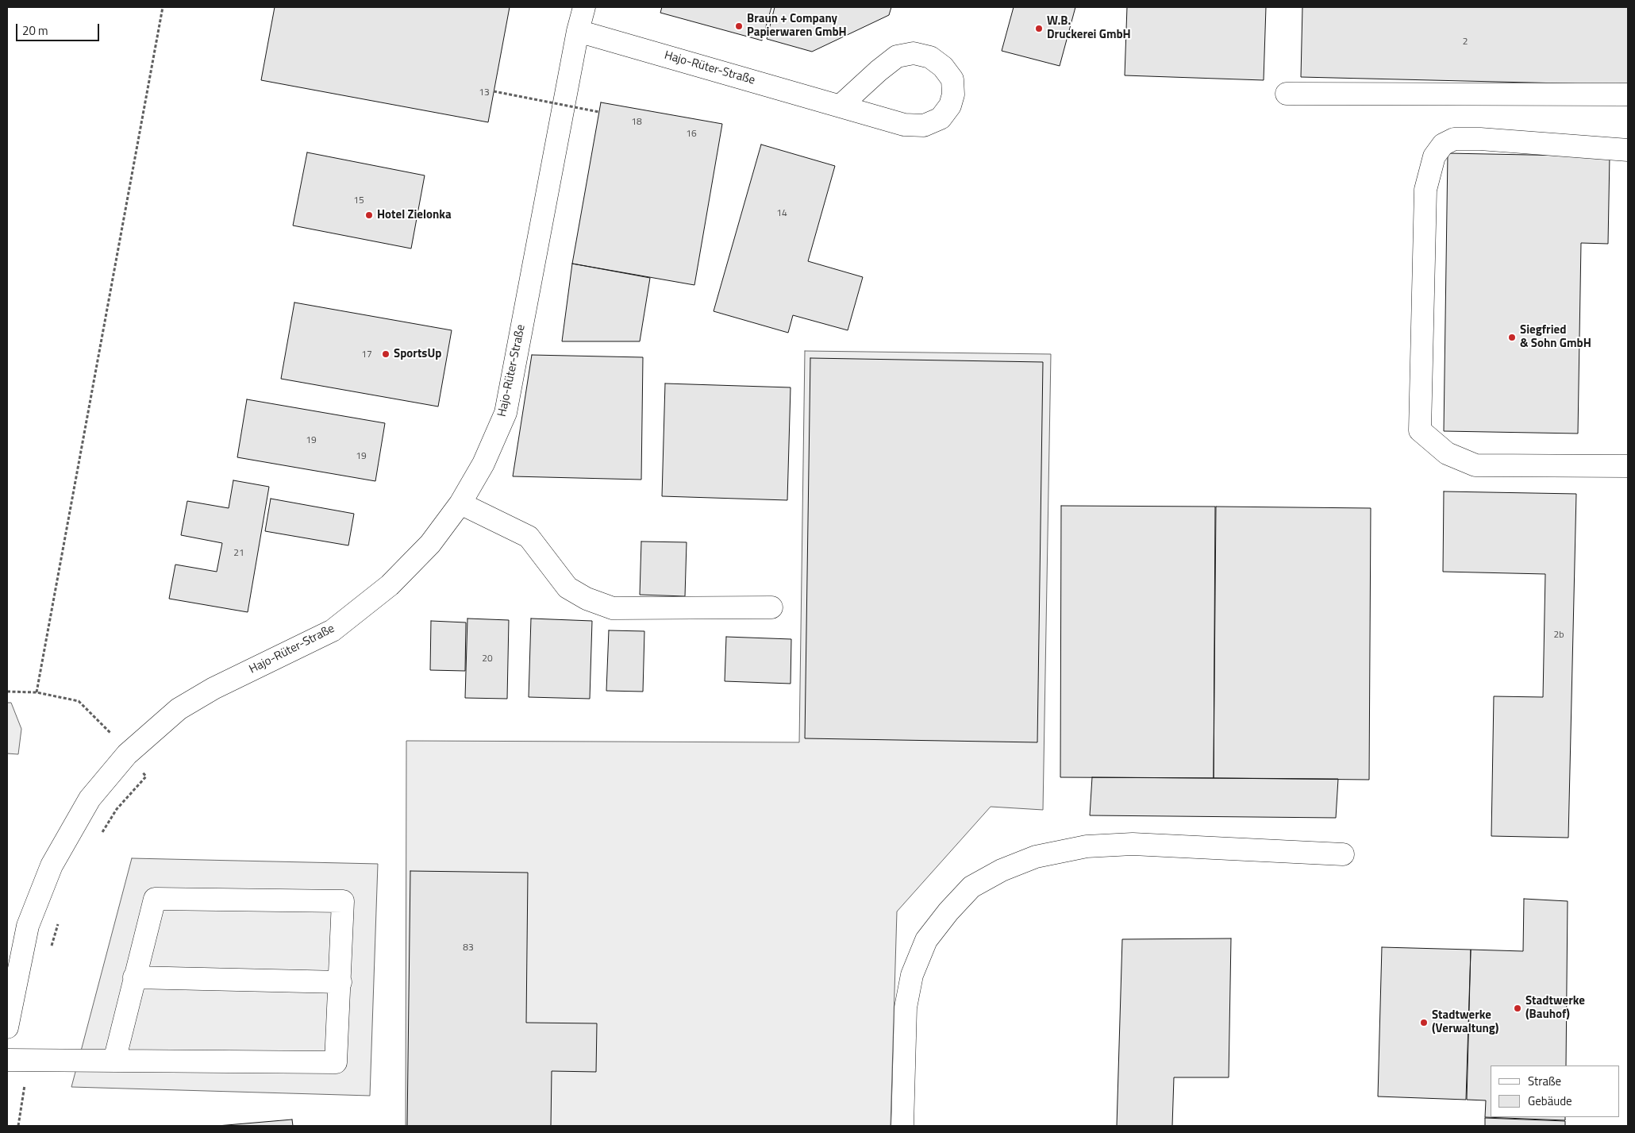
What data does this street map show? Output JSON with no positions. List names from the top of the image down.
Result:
{
  "streets": {
    "street": ["Hajo-Rüter-Straße"]
  },
  "places": [
    "Braun + Company Papierwaren GmbH",
    "W.B. Druckerei GmbH",
    "Hotel Zielonka",
    "Siegfried & Sohn GmbH",
    "SportsUp",
    "Stadtwerke (Bauhof)",
    "Stadtwerke (Verwaltung)"
  ],
  "house_numbers": [
    "2",
    "13",
    "18",
    "16",
    "15",
    "14",
    "17",
    "19",
    "19",
    "21",
    "2b",
    "20",
    "83"
  ],
  "legend": ["Straße", "Gebäude"],
  "scale_bar": "20 m"
}
